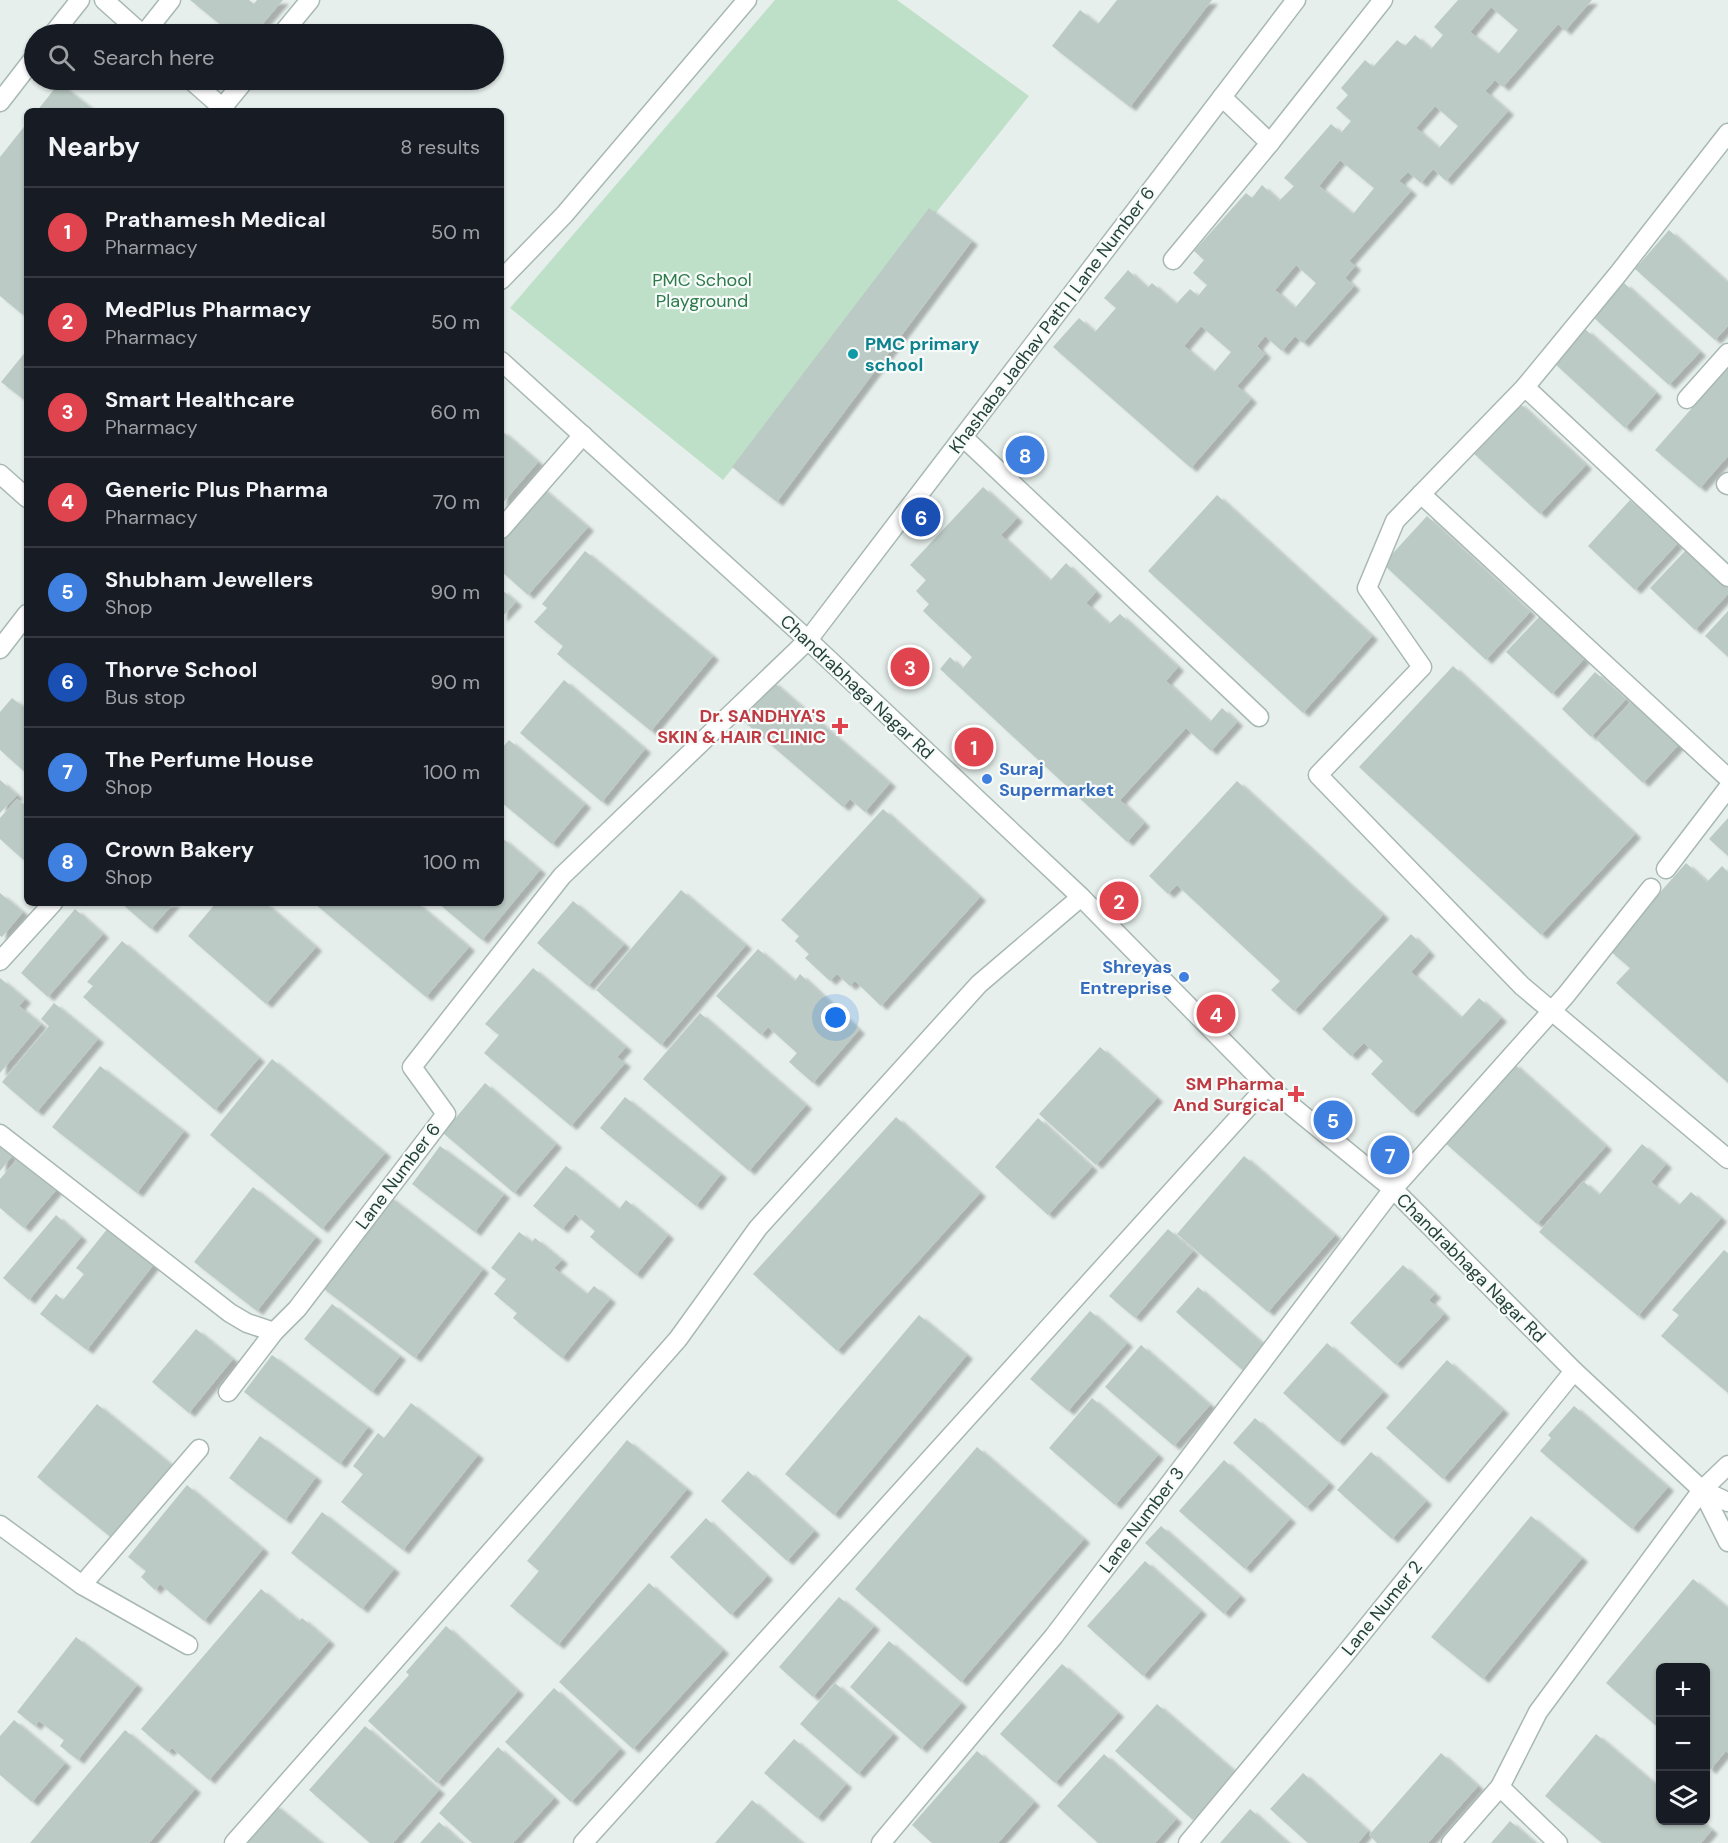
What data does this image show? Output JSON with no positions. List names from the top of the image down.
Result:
{
  "streets": {
    "street": [
      "Khashaba Jadhav Path | Lane Number 6",
      "Chandrabhaga Nagar Rd",
      "Lane Number 6",
      "Lane Number 3",
      "Lane Numer 2"
    ]
  },
  "crossings": [
    ["Khashaba Jadhav Path | Lane Number 6", "Chandrabhaga Nagar Rd"],
    ["Khashaba Jadhav Path | Lane Number 6", "Lane Number 6"],
    ["Chandrabhaga Nagar Rd", "Lane Number 6"],
    ["Chandrabhaga Nagar Rd", "Lane Number 3"],
    ["Chandrabhaga Nagar Rd", "Lane Numer 2"]
  ],
  "parks": ["PMC School Playground"],
  "places": {
    "other": ["PMC primary school", "Suraj Supermarket", "Shreyas Entreprise"],
    "health": ["Dr. SANDHYA'S SKIN & HAIR CLINIC", "SM Pharma And Surgical"]
  },
  "page": {
    "search": "Search here",
    "heading": ["Nearby", "8 results"],
    "list": [
      {
        "mark": "1",
        "name": "Prathamesh Medical",
        "note": "Pharmacy",
        "value": "50 m"
      },
      {
        "mark": "2",
        "name": "MedPlus Pharmacy",
        "note": "Pharmacy",
        "value": "50 m"
      },
      {
        "mark": "3",
        "name": "Smart Healthcare",
        "note": "Pharmacy",
        "value": "60 m"
      },
      {
        "mark": "4",
        "name": "Generic Plus Pharma",
        "note": "Pharmacy",
        "value": "70 m"
      },
      {
        "mark": "5",
        "name": "Shubham Jewellers",
        "note": "Shop",
        "value": "90 m"
      },
      {
        "mark": "6",
        "name": "Thorve School",
        "note": "Bus stop",
        "value": "90 m"
      },
      {
        "mark": "7",
        "name": "The Perfume House",
        "note": "Shop",
        "value": "100 m"
      },
      {
        "mark": "8",
        "name": "Crown Bakery",
        "note": "Shop",
        "value": "100 m"
      }
    ],
    "pins": [
      "8",
      "6",
      "3",
      "1",
      "2",
      "4",
      "5",
      "7"
    ],
    "map_buttons": ["+", "−"]
  }
}
